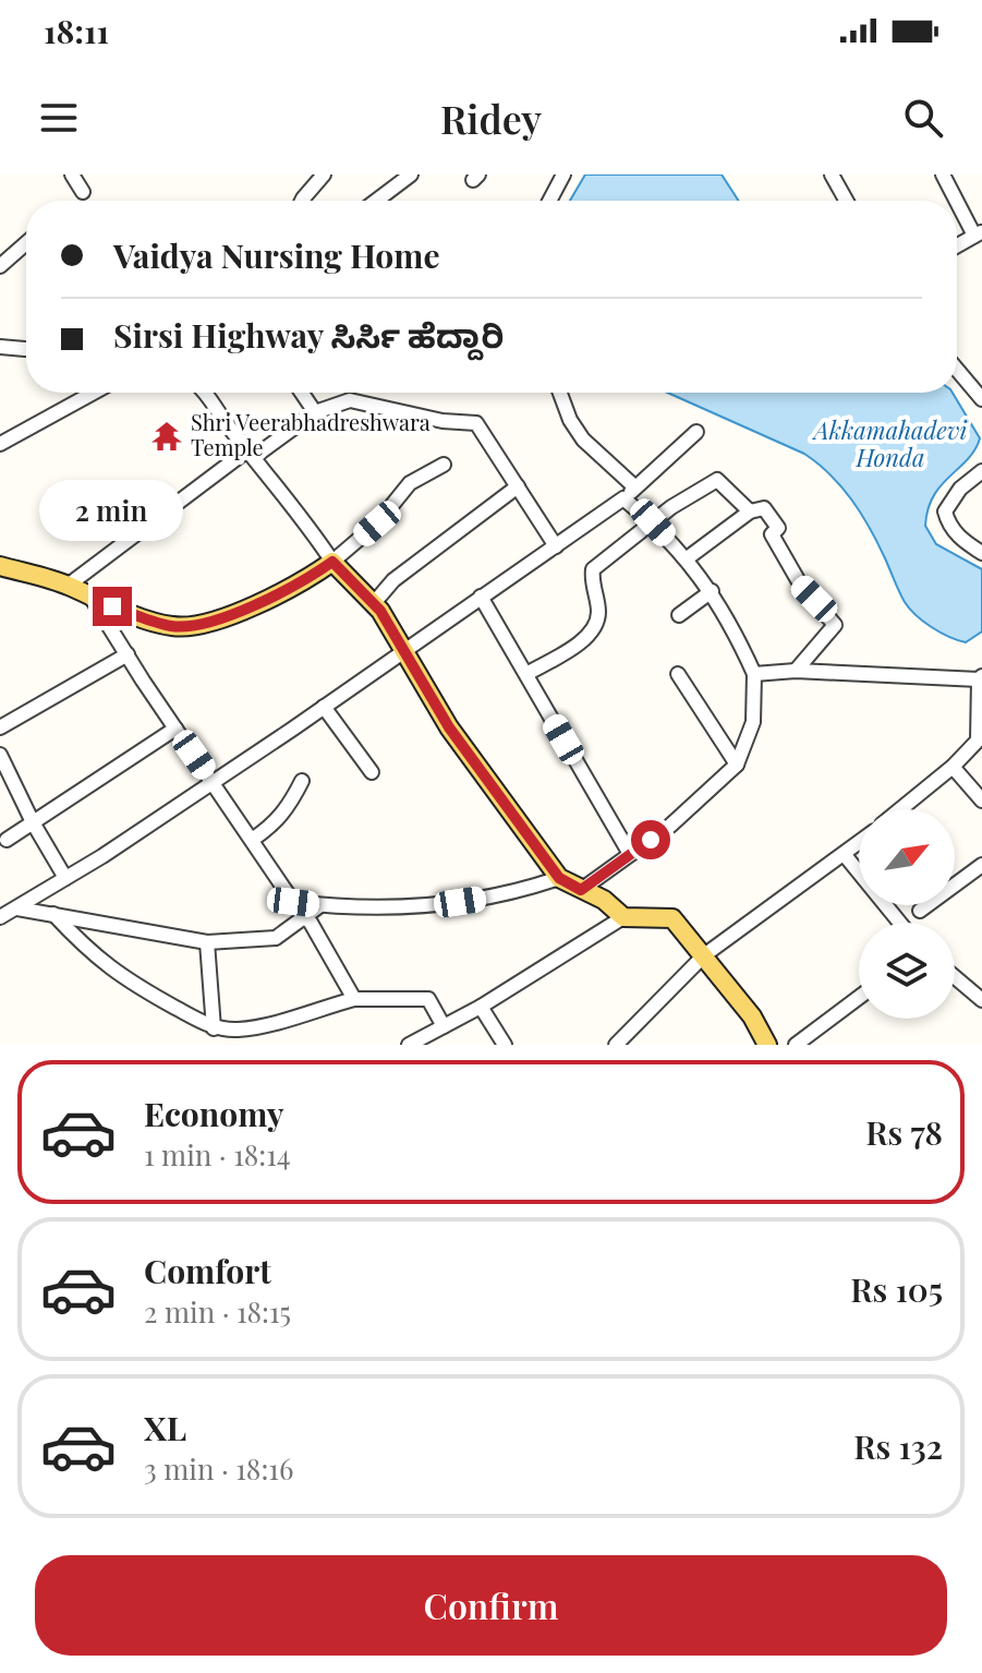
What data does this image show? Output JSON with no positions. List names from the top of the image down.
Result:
{
  "water": ["Akkamahadevi Honda"],
  "places": {
    "temple": ["Shri Veerabhadreshwara Temple"]
  },
  "north": "top right",
  "page": {
    "status": "18:11",
    "header": "Ridey",
    "banner": ["Vaidya Nursing Home", "Sirsi Highway ಸಿರ್ಸಿ ಹೆದ್ದಾರಿ"],
    "bubble": "2 min",
    "list": [
      {
        "name": "Economy",
        "note": "1 min · 18:14",
        "value": "Rs 78"
      },
      {
        "name": "Comfort",
        "note": "2 min · 18:15",
        "value": "Rs 105"
      },
      {
        "name": "XL",
        "note": "3 min · 18:16",
        "value": "Rs 132"
      }
    ],
    "buttons": "Confirm"
  }
}
